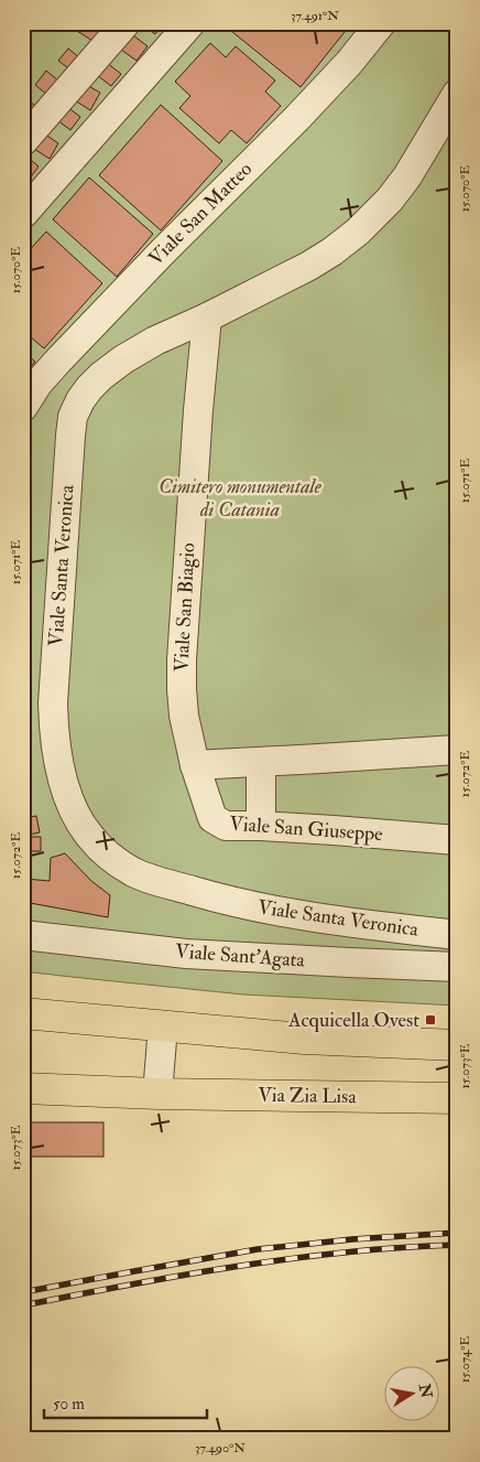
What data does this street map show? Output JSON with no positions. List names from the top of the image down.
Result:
{
  "streets": {
    "main road": ["Via Zia Lisa"],
    "street": [
      "Viale San Matteo",
      "Viale Santa Veronica",
      "Viale San Biagio",
      "Viale San Giuseppe",
      "Viale Sant'Agata"
    ]
  },
  "crossings": [
    ["Viale Santa Veronica", "Viale San Biagio"],
    ["Viale San Biagio", "Viale San Giuseppe"]
  ],
  "parks": ["Cimitero monumentale di Catania"],
  "places": {
    "transit": ["Acquicella Ovest"]
  },
  "scale_bar": "50 m",
  "north": "right",
  "coordinates": [
    "37.491°N",
    "15.070°E",
    "15.071°E",
    "15.072°E",
    "15.073°E",
    "15.074°E",
    "37.490°N"
  ]
}
